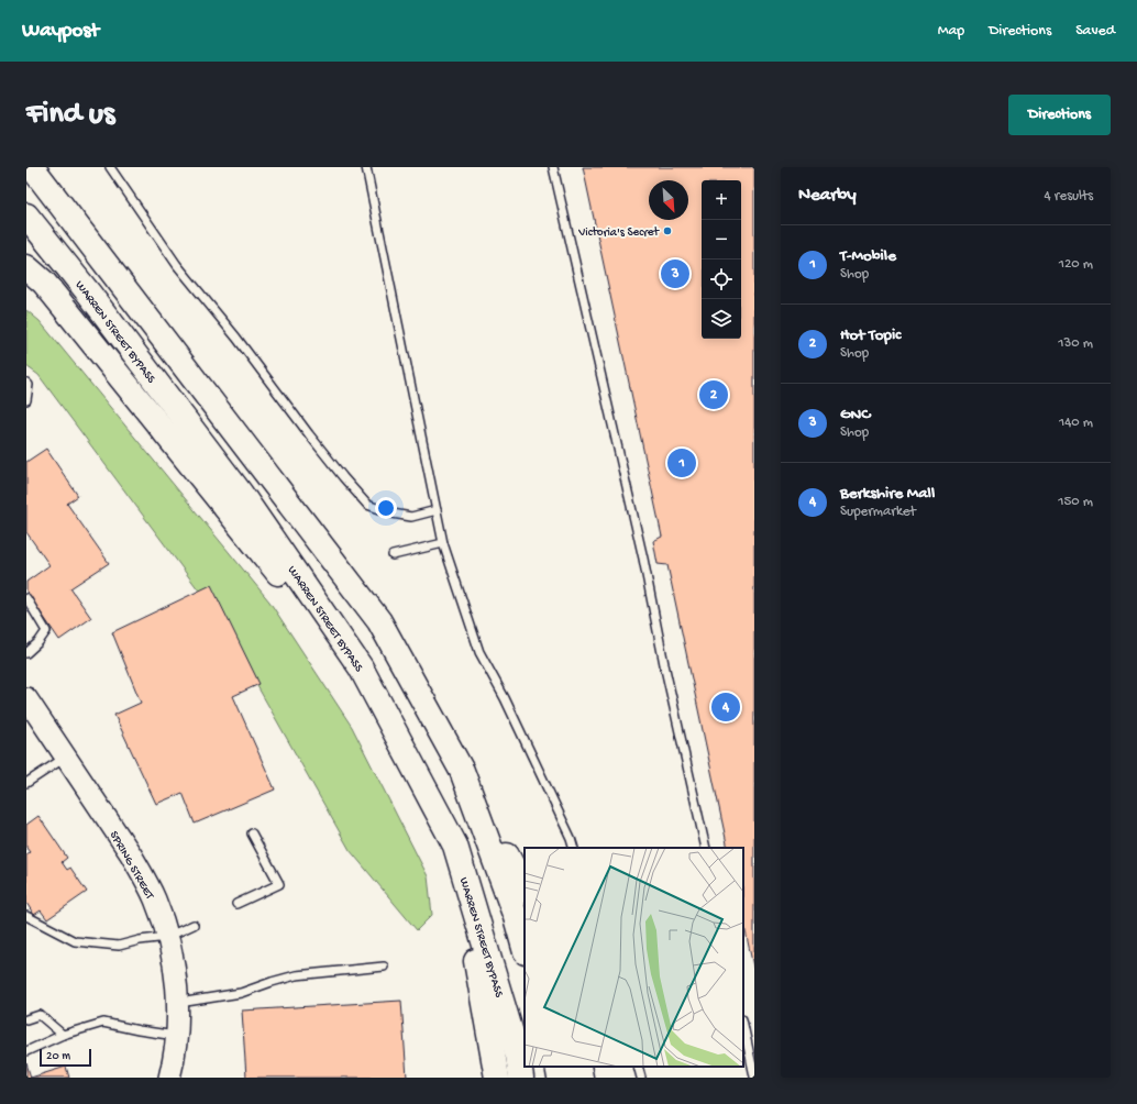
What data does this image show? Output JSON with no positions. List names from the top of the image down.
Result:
{
  "streets": {
    "highway": ["WARREN STREET BYPASS"],
    "street": ["SPRING STREET"]
  },
  "places": ["Victoria's Secret"],
  "scale_bar": "20 m",
  "north": "bottom right",
  "page": {
    "header": "Waypost",
    "nav": ["Map", "Directions", "Saved"],
    "buttons": "Directions",
    "title": "Find us",
    "heading": ["Nearby", "4 results"],
    "map_buttons": ["+", "−"],
    "list": [
      {
        "mark": "1",
        "name": "T-Mobile",
        "note": "Shop",
        "value": "120 m"
      },
      {
        "mark": "2",
        "name": "Hot Topic",
        "note": "Shop",
        "value": "130 m"
      },
      {
        "mark": "3",
        "name": "GNC",
        "note": "Shop",
        "value": "140 m"
      },
      {
        "mark": "4",
        "name": "Berkshire Mall",
        "note": "Supermarket",
        "value": "150 m"
      }
    ],
    "pins": [
      "3",
      "2",
      "1",
      "4"
    ],
    "scale": "20 m"
  }
}
